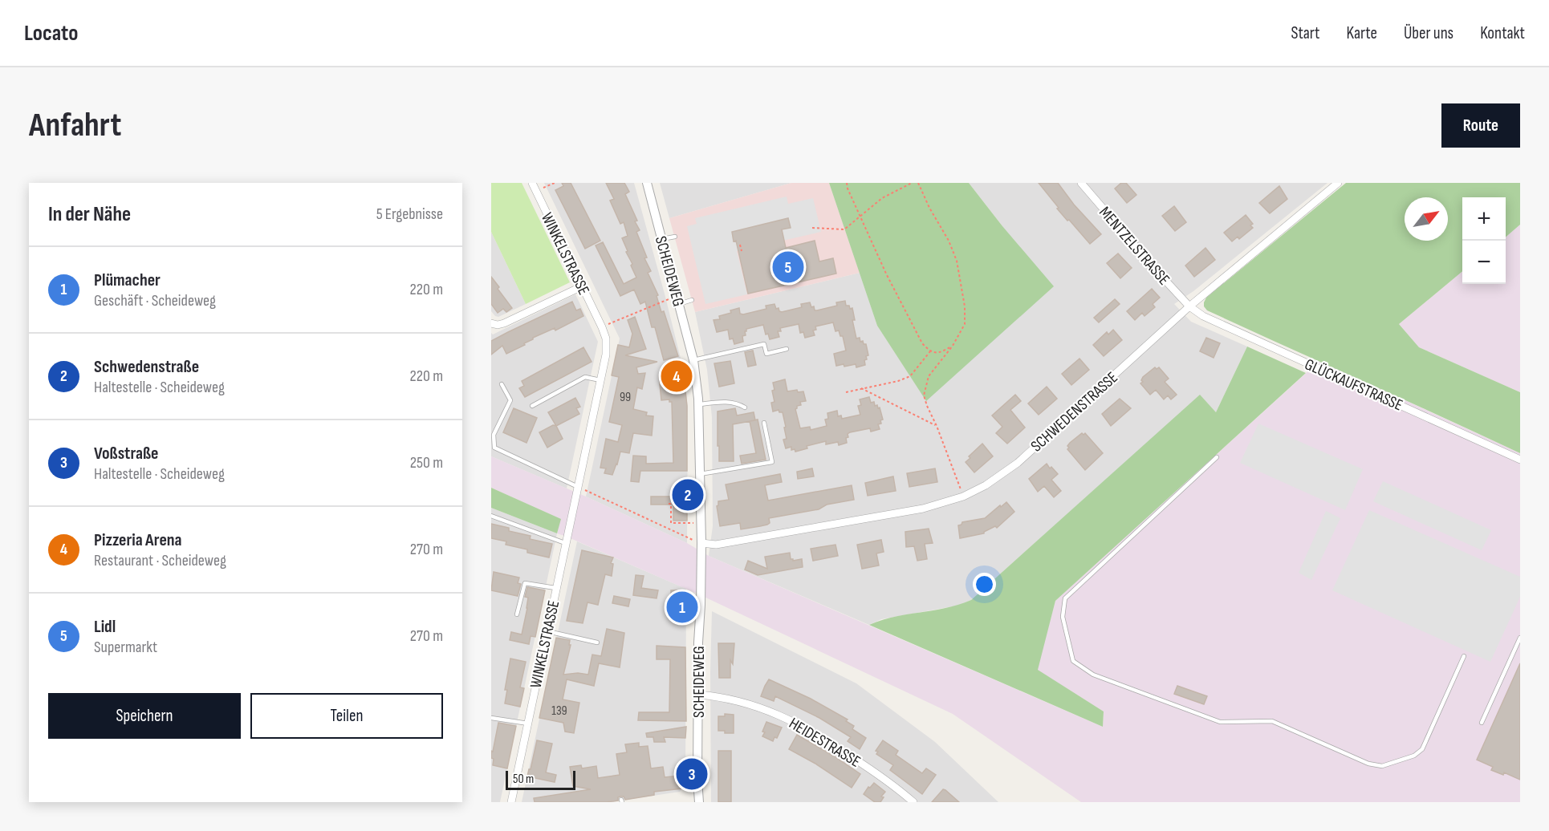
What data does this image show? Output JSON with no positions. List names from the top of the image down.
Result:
{
  "streets": {
    "street": [
      "MENTZELSTRASSE",
      "WINKELSTRASSE",
      "SCHEIDEWEG",
      "GLÜCKAUFSTRASSE",
      "SCHWEDENSTRASSE",
      "HEIDESTRASSE"
    ]
  },
  "crossings": [
    ["MENTZELSTRASSE", "GLÜCKAUFSTRASSE"],
    ["MENTZELSTRASSE", "SCHWEDENSTRASSE"],
    ["SCHEIDEWEG", "SCHWEDENSTRASSE"],
    ["SCHEIDEWEG", "HEIDESTRASSE"],
    ["GLÜCKAUFSTRASSE", "SCHWEDENSTRASSE"]
  ],
  "house_numbers": ["99", "139"],
  "scale_bar": "50 m",
  "north": "top right",
  "page": {
    "header": "Locato",
    "nav": [
      "Start",
      "Karte",
      "Über uns",
      "Kontakt"
    ],
    "buttons": [
      "Route",
      ["Speichern", "Teilen"]
    ],
    "title": "Anfahrt",
    "heading": ["In der Nähe", "5 Ergebnisse"],
    "map_buttons": ["+", "−"],
    "list": [
      {
        "mark": "1",
        "name": "Plümacher",
        "note": "Geschäft · Scheideweg",
        "value": "220 m"
      },
      {
        "mark": "2",
        "name": "Schwedenstraße",
        "note": "Haltestelle · Scheideweg",
        "value": "220 m"
      },
      {
        "mark": "3",
        "name": "Voßstraße",
        "note": "Haltestelle · Scheideweg",
        "value": "250 m"
      },
      {
        "mark": "4",
        "name": "Pizzeria Arena",
        "note": "Restaurant · Scheideweg",
        "value": "270 m"
      },
      {
        "mark": "5",
        "name": "Lidl",
        "note": "Supermarkt",
        "value": "270 m"
      }
    ],
    "pins": [
      "5",
      "4",
      "2",
      "1",
      "3"
    ],
    "scale": "50 m"
  }
}
